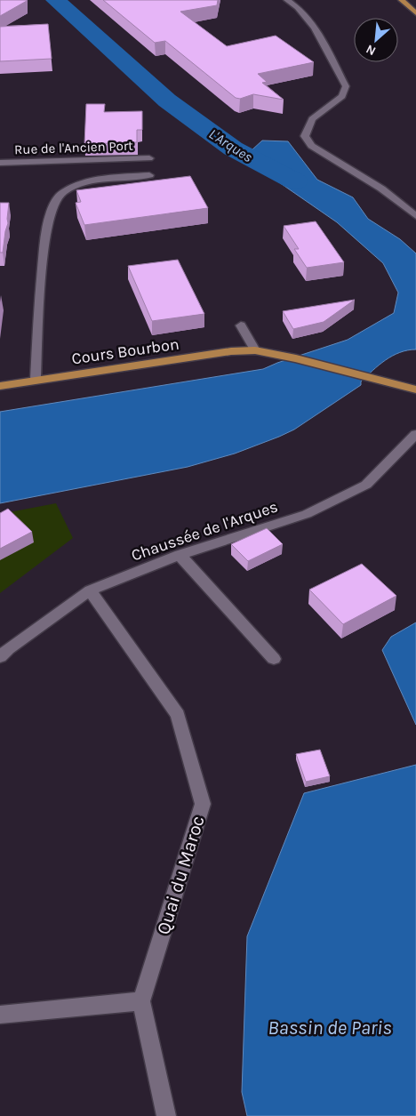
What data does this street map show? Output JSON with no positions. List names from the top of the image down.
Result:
{
  "streets": {
    "main road": ["Cours Bourbon"],
    "street": ["Rue de l'Ancien Port", "Chaussée de l'Arques", "Quai du Maroc"]
  },
  "crossings": [
    ["Chaussée de l'Arques", "Quai du Maroc"]
  ],
  "water": ["L'Arques", "Bassin de Paris"],
  "north": "bottom left"
}
